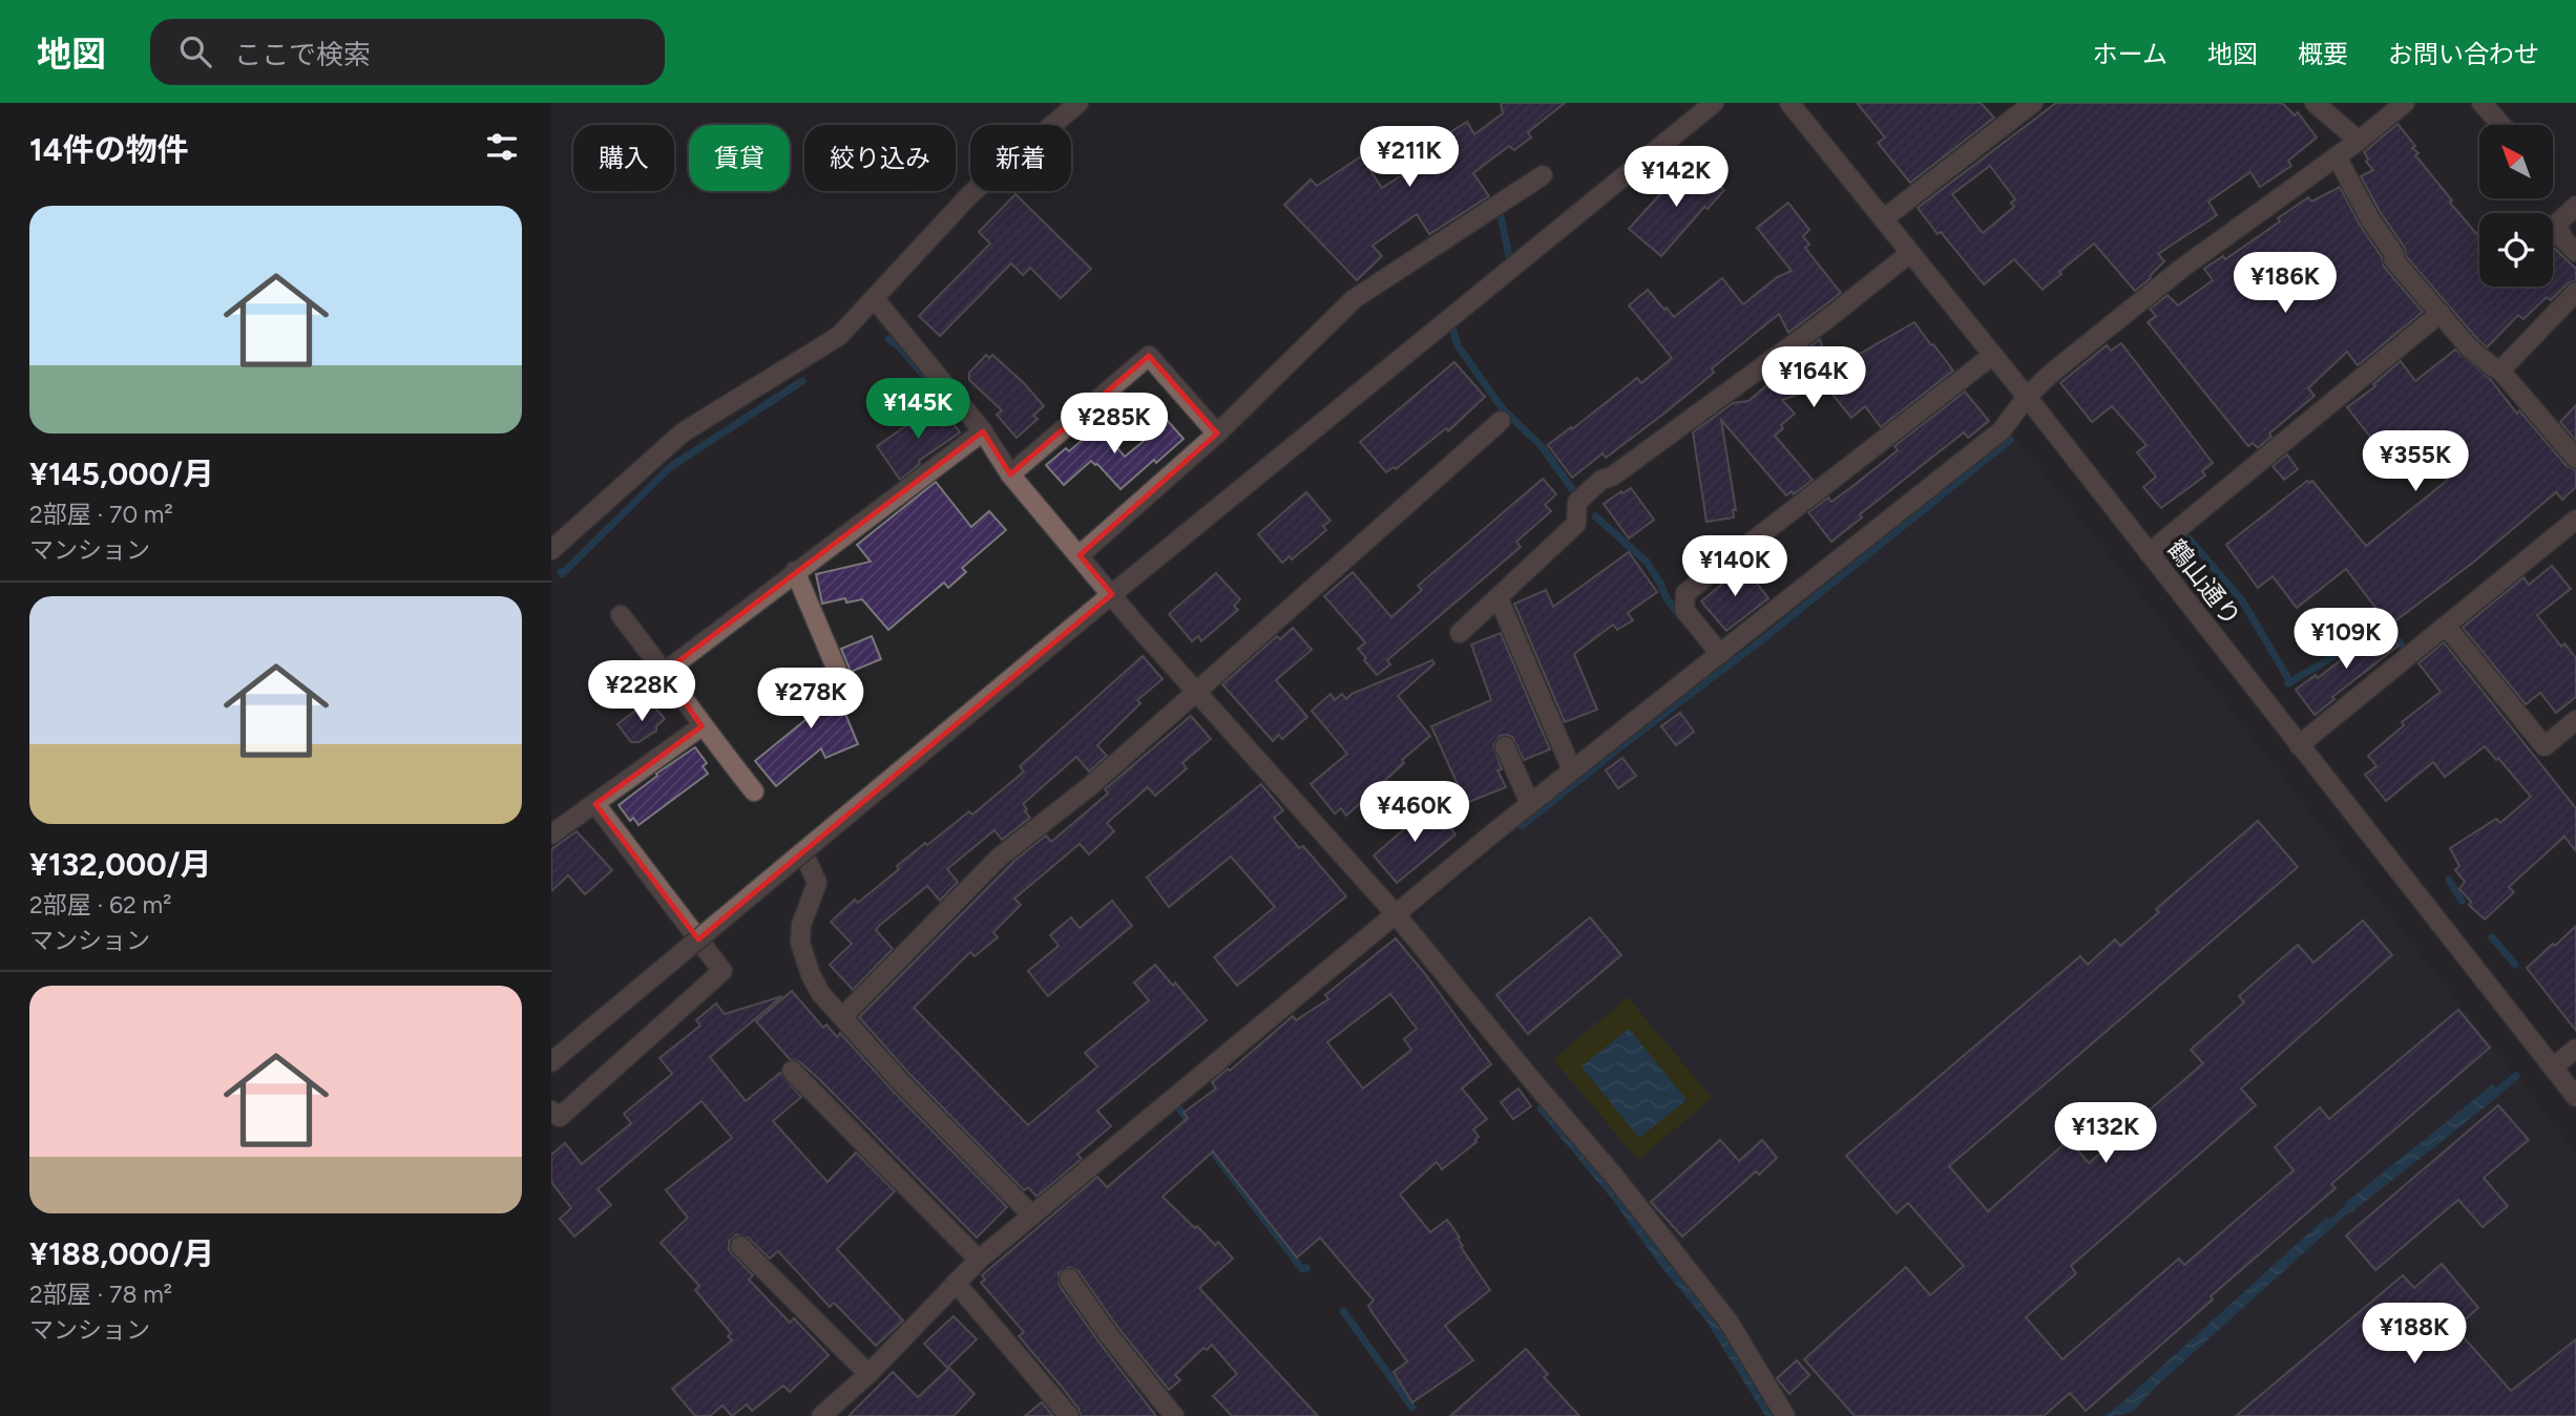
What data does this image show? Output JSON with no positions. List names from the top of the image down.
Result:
{
  "streets": {
    "street": ["鶴山通り"]
  },
  "north": "top left",
  "page": {
    "header": "地図",
    "search": "ここで検索",
    "nav": [
      "ホーム",
      "地図",
      "概要",
      "お問い合わせ"
    ],
    "heading": "14件の物件",
    "chip": [
      "購入",
      "賃貸",
      "絞り込み",
      "新着"
    ],
    "price": [
      "¥211K",
      "¥142K",
      "¥186K",
      "¥164K",
      "¥145K",
      "¥285K",
      "¥355K",
      "¥140K",
      "¥109K",
      "¥228K",
      "¥278K",
      "¥460K",
      "¥132K",
      "¥188K"
    ],
    "list": [
      {
        "name": "¥145,000/月",
        "note": "2部屋 · 70 m² · マンション"
      },
      {
        "name": "¥132,000/月",
        "note": "2部屋 · 62 m² · マンション"
      },
      {
        "name": "¥188,000/月",
        "note": "2部屋 · 78 m² · マンション"
      }
    ]
  }
}
